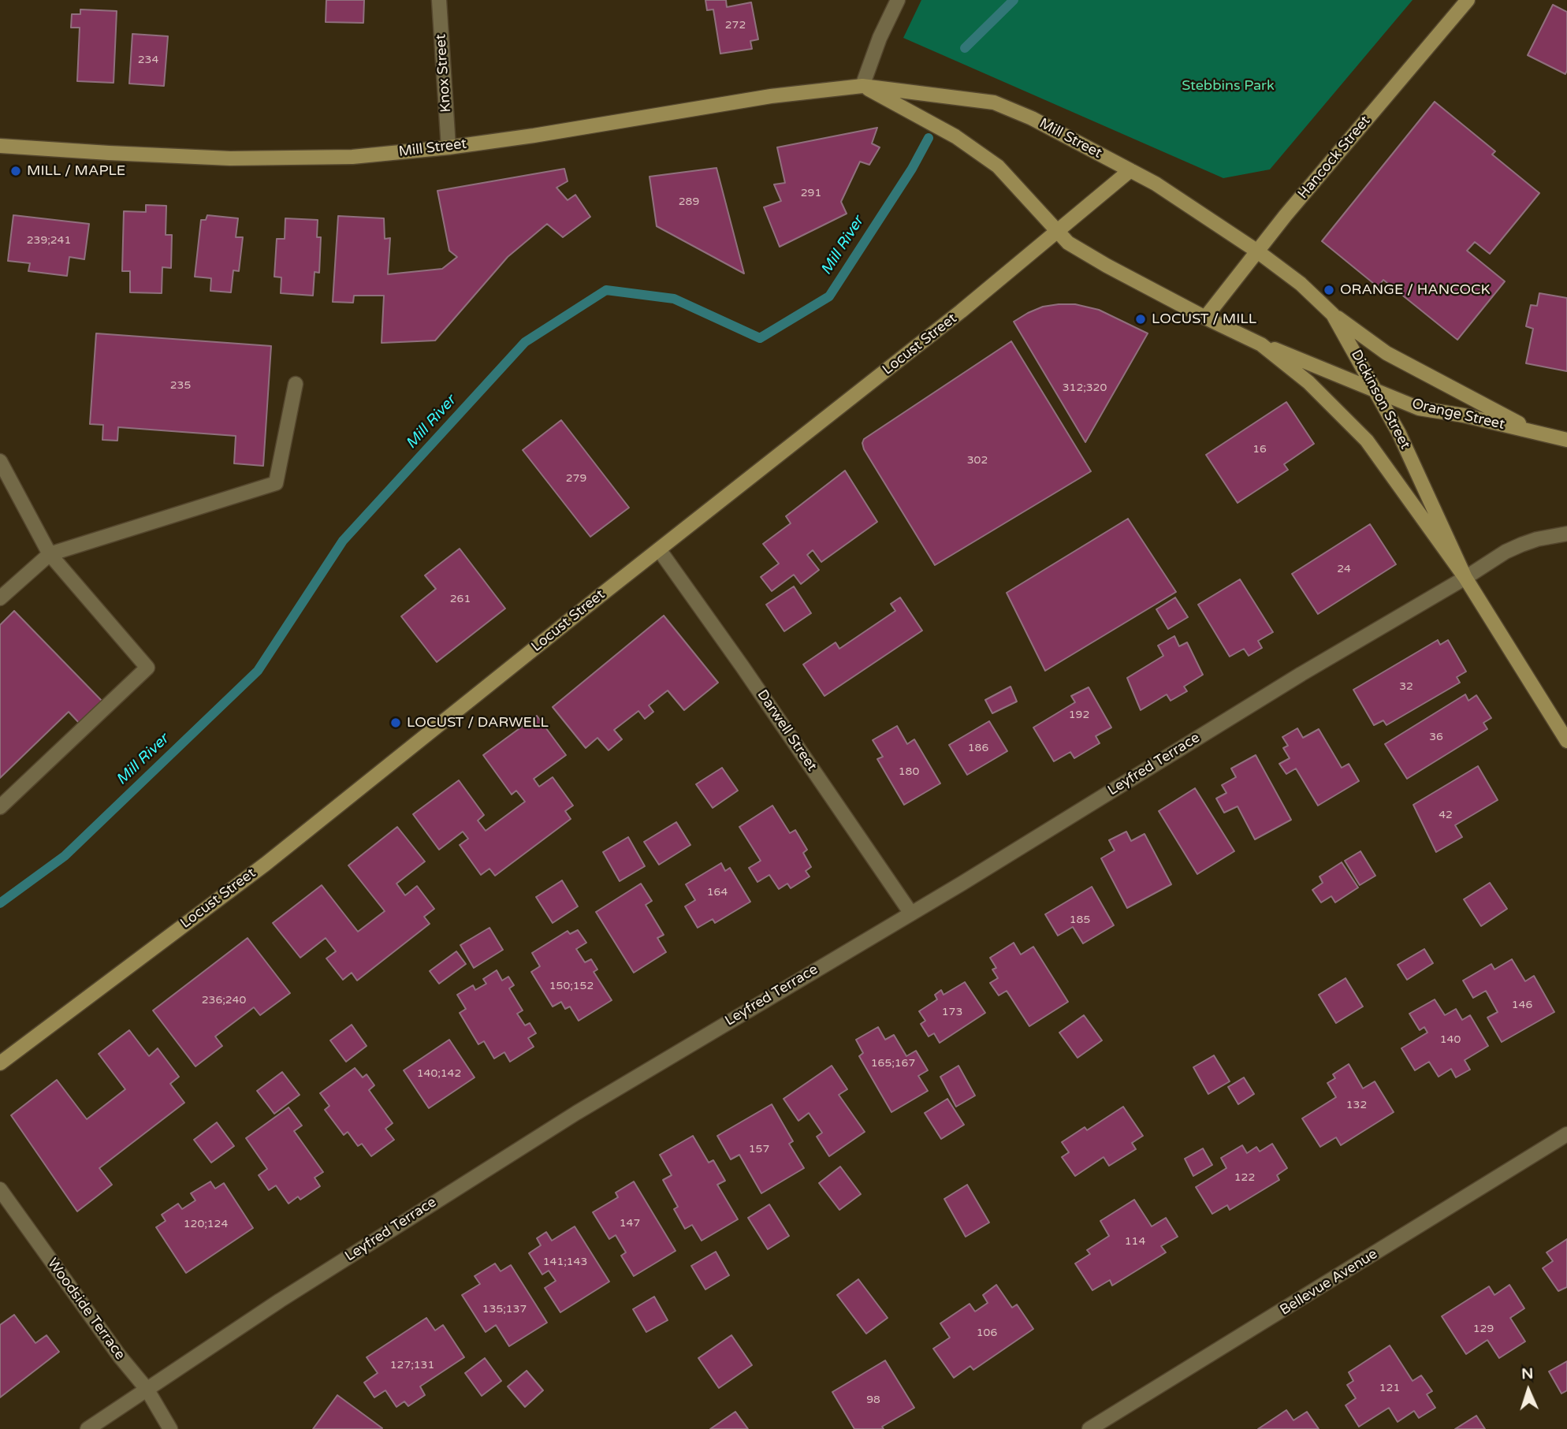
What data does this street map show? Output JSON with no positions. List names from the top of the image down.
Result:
{
  "streets": {
    "main road": [
      "Mill Street",
      "Hancock Street",
      "Locust Street",
      "Dickinson Street",
      "Orange Street"
    ],
    "street": [
      "Knox Street",
      "Darwell Street",
      "Leyfred Terrace",
      "Bellevue Avenue",
      "Woodside Terrace"
    ]
  },
  "crossings": [
    ["Knox Street", "Mill Street"],
    ["Mill Street", "Hancock Street"],
    ["Mill Street", "Locust Street"],
    ["Mill Street", "Dickinson Street"],
    ["Hancock Street", "Dickinson Street"],
    ["Locust Street", "Darwell Street"],
    ["Dickinson Street", "Orange Street"],
    ["Dickinson Street", "Leyfred Terrace"],
    ["Darwell Street", "Leyfred Terrace"],
    ["Leyfred Terrace", "Woodside Terrace"]
  ],
  "water": ["Mill River"],
  "parks": ["Stebbins Park"],
  "places": [
    "MILL / MAPLE",
    "ORANGE / HANCOCK",
    "LOCUST / MILL",
    "LOCUST / DARWELL"
  ],
  "house_numbers": [
    "272",
    "234",
    "291",
    "289",
    "239;241",
    "235",
    "312;320",
    "16",
    "302",
    "279",
    "24",
    "261",
    "32",
    "192",
    "36",
    "186",
    "180",
    "42",
    "164",
    "185",
    "150;152",
    "236;240",
    "146",
    "173",
    "140",
    "165;167",
    "140;142",
    "132",
    "157",
    "122",
    "147",
    "120;124",
    "114",
    "141;143",
    "135;137",
    "129",
    "106",
    "127;131",
    "121",
    "98"
  ],
  "north": "top"
}
